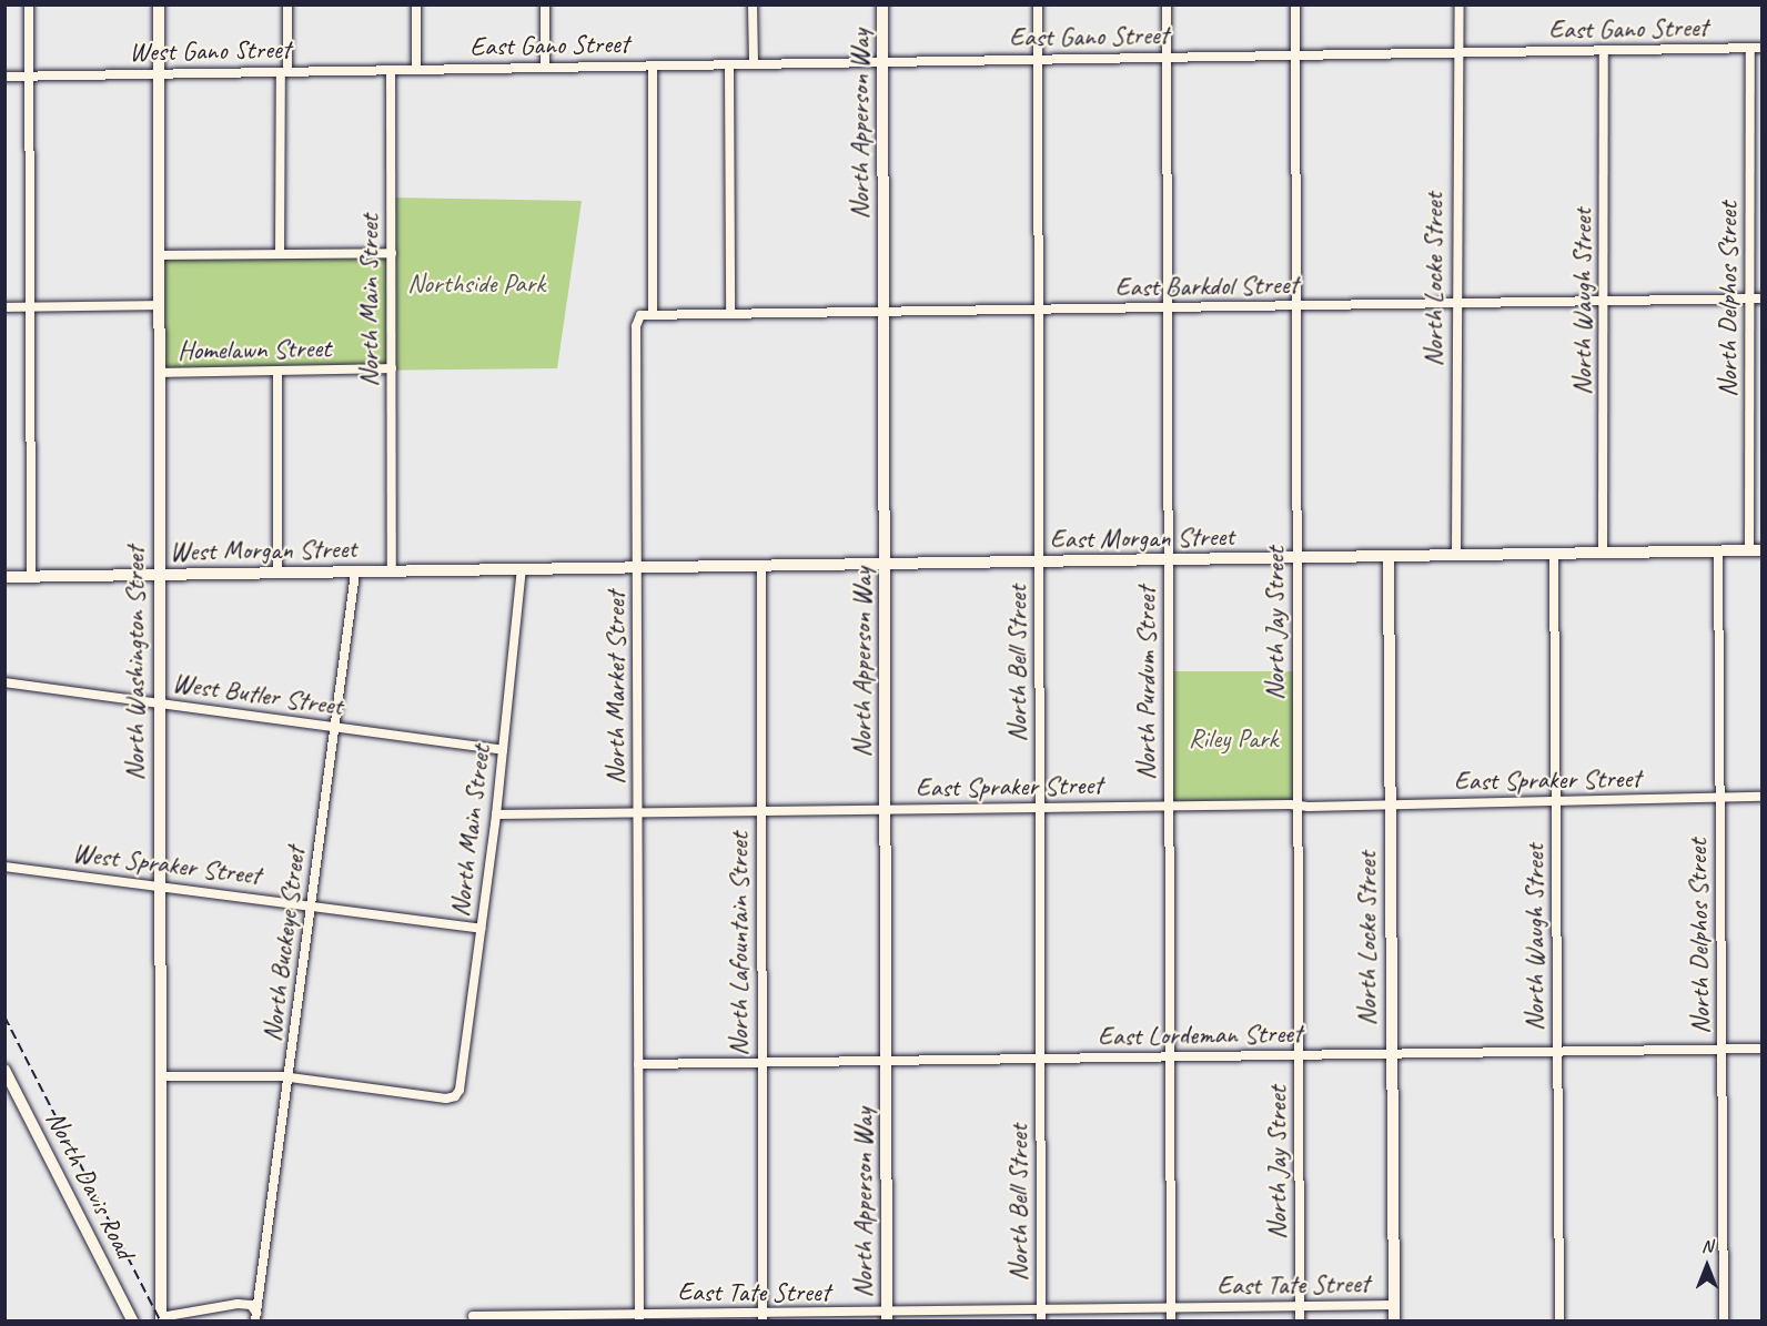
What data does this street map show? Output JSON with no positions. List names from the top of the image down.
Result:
{
  "streets": {
    "street": [
      "East Gano Street",
      "West Gano Street",
      "North Apperson Way",
      "North Locke Street",
      "East Barkdol Street",
      "North Delphos Street",
      "North Main Street",
      "North Waugh Street",
      "Homelawn Street",
      "East Morgan Street",
      "West Morgan Street",
      "North Jay Street",
      "North Washington Street",
      "North Bell Street",
      "North Purdum Street",
      "North Market Street",
      "West Butler Street",
      "East Spraker Street",
      "West Spraker Street",
      "North Buckeye Street",
      "North Lafountain Street",
      "East Lordeman Street",
      "North Davis Road",
      "East Tate Street"
    ]
  },
  "crossings": [
    ["East Gano Street", "West Gano Street"],
    ["East Gano Street", "North Apperson Way"],
    ["East Gano Street", "North Locke Street"],
    ["East Gano Street", "North Delphos Street"],
    ["East Gano Street", "North Waugh Street"],
    ["East Gano Street", "North Jay Street"],
    ["East Gano Street", "North Bell Street"],
    ["East Gano Street", "North Purdum Street"],
    ["West Gano Street", "North Main Street"],
    ["West Gano Street", "North Washington Street"],
    ["North Apperson Way", "East Barkdol Street"],
    ["North Apperson Way", "East Morgan Street"],
    ["North Apperson Way", "East Spraker Street"],
    ["North Apperson Way", "East Lordeman Street"],
    ["North Apperson Way", "East Tate Street"],
    ["North Locke Street", "East Barkdol Street"],
    ["North Locke Street", "East Morgan Street"],
    ["North Locke Street", "East Spraker Street"],
    ["North Locke Street", "East Lordeman Street"],
    ["North Locke Street", "East Tate Street"],
    ["East Barkdol Street", "North Delphos Street"],
    ["East Barkdol Street", "North Waugh Street"],
    ["East Barkdol Street", "North Jay Street"],
    ["East Barkdol Street", "North Bell Street"],
    ["East Barkdol Street", "North Purdum Street"],
    ["East Barkdol Street", "North Market Street"],
    ["North Delphos Street", "East Morgan Street"],
    ["North Delphos Street", "East Spraker Street"],
    ["North Delphos Street", "East Lordeman Street"],
    ["North Main Street", "Homelawn Street"],
    ["North Main Street", "East Morgan Street"],
    ["North Main Street", "West Morgan Street"],
    ["North Main Street", "West Butler Street"],
    ["North Main Street", "East Spraker Street"],
    ["North Main Street", "West Spraker Street"],
    ["North Main Street", "North Buckeye Street"],
    ["North Waugh Street", "East Morgan Street"],
    ["North Waugh Street", "East Spraker Street"],
    ["North Waugh Street", "East Lordeman Street"],
    ["Homelawn Street", "North Washington Street"],
    ["East Morgan Street", "West Morgan Street"],
    ["East Morgan Street", "North Jay Street"],
    ["East Morgan Street", "North Bell Street"],
    ["East Morgan Street", "North Purdum Street"],
    ["East Morgan Street", "North Market Street"],
    ["East Morgan Street", "North Lafountain Street"],
    ["West Morgan Street", "North Washington Street"],
    ["West Morgan Street", "North Buckeye Street"],
    ["North Jay Street", "East Spraker Street"],
    ["North Jay Street", "East Lordeman Street"],
    ["North Jay Street", "East Tate Street"],
    ["North Washington Street", "West Butler Street"],
    ["North Washington Street", "West Spraker Street"],
    ["North Bell Street", "East Spraker Street"],
    ["North Bell Street", "East Lordeman Street"],
    ["North Bell Street", "East Tate Street"],
    ["North Purdum Street", "East Spraker Street"],
    ["North Purdum Street", "East Lordeman Street"],
    ["North Purdum Street", "East Tate Street"],
    ["North Market Street", "East Spraker Street"],
    ["North Market Street", "East Lordeman Street"],
    ["North Market Street", "East Tate Street"],
    ["West Butler Street", "North Buckeye Street"],
    ["East Spraker Street", "North Lafountain Street"],
    ["West Spraker Street", "North Buckeye Street"],
    ["North Lafountain Street", "East Lordeman Street"],
    ["North Lafountain Street", "East Tate Street"]
  ],
  "parks": ["Northside Park", "Riley Park"],
  "north": "top"
}
